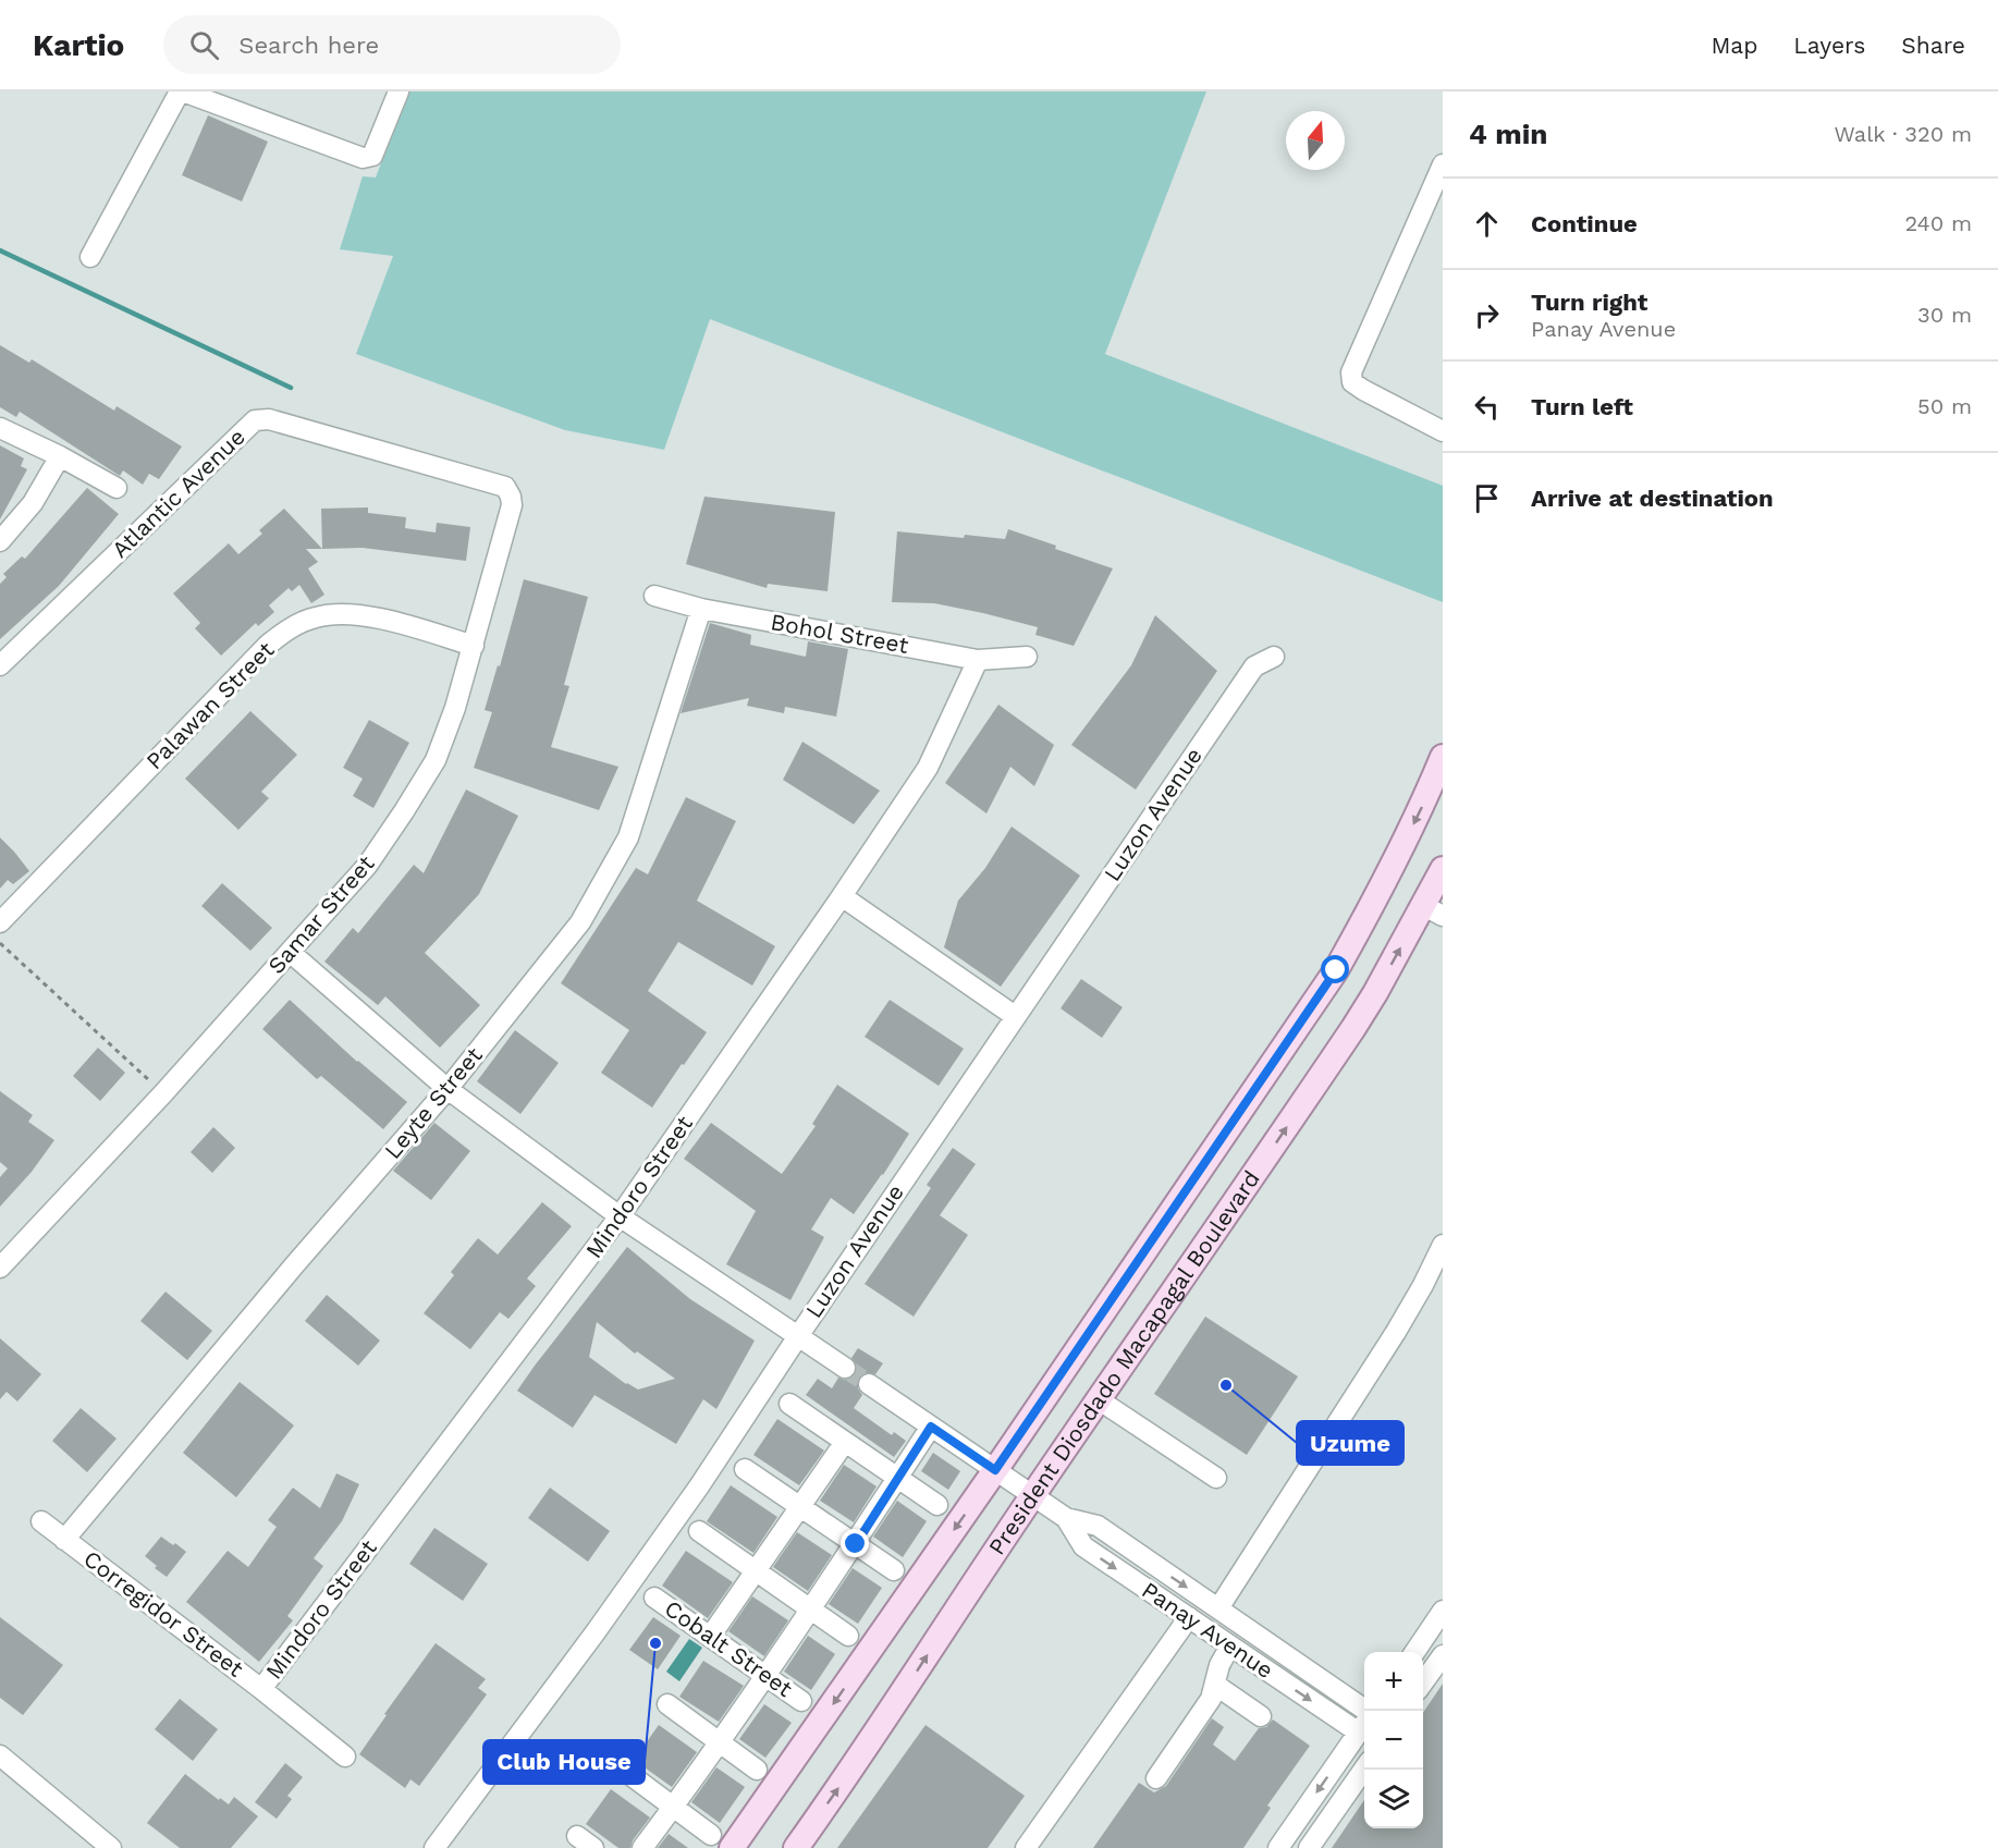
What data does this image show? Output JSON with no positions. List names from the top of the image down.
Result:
{
  "streets": {
    "main road": ["President Diosdado Macapagal Boulevard"],
    "street": [
      "Atlantic Avenue",
      "Bohol Street",
      "Palawan Street",
      "Luzon Avenue",
      "Samar Street",
      "Leyte Street",
      "Mindoro Street",
      "Corregidor Street",
      "Panay Avenue",
      "Cobalt Street"
    ]
  },
  "crossings": [
    ["Atlantic Avenue", "Samar Street"],
    ["Bohol Street", "Leyte Street"],
    ["Bohol Street", "Mindoro Street"],
    ["Palawan Street", "Samar Street"],
    ["Leyte Street", "Corregidor Street"],
    ["Mindoro Street", "Corregidor Street"],
    ["President Diosdado Macapagal Boulevard", "Panay Avenue"]
  ],
  "places": ["Uzume", "Club House"],
  "north": "top",
  "page": {
    "header": "Kartio",
    "search": "Search here",
    "nav": ["Map", "Layers", "Share"],
    "heading": ["4 min", "Walk · 320 m"],
    "list": [
      ["Continue", "240 m"],
      ["Turn right", "Panay Avenue", "30 m"],
      ["Turn left", "50 m"],
      "Arrive at destination"
    ],
    "map_buttons": ["+", "−"]
  }
}
